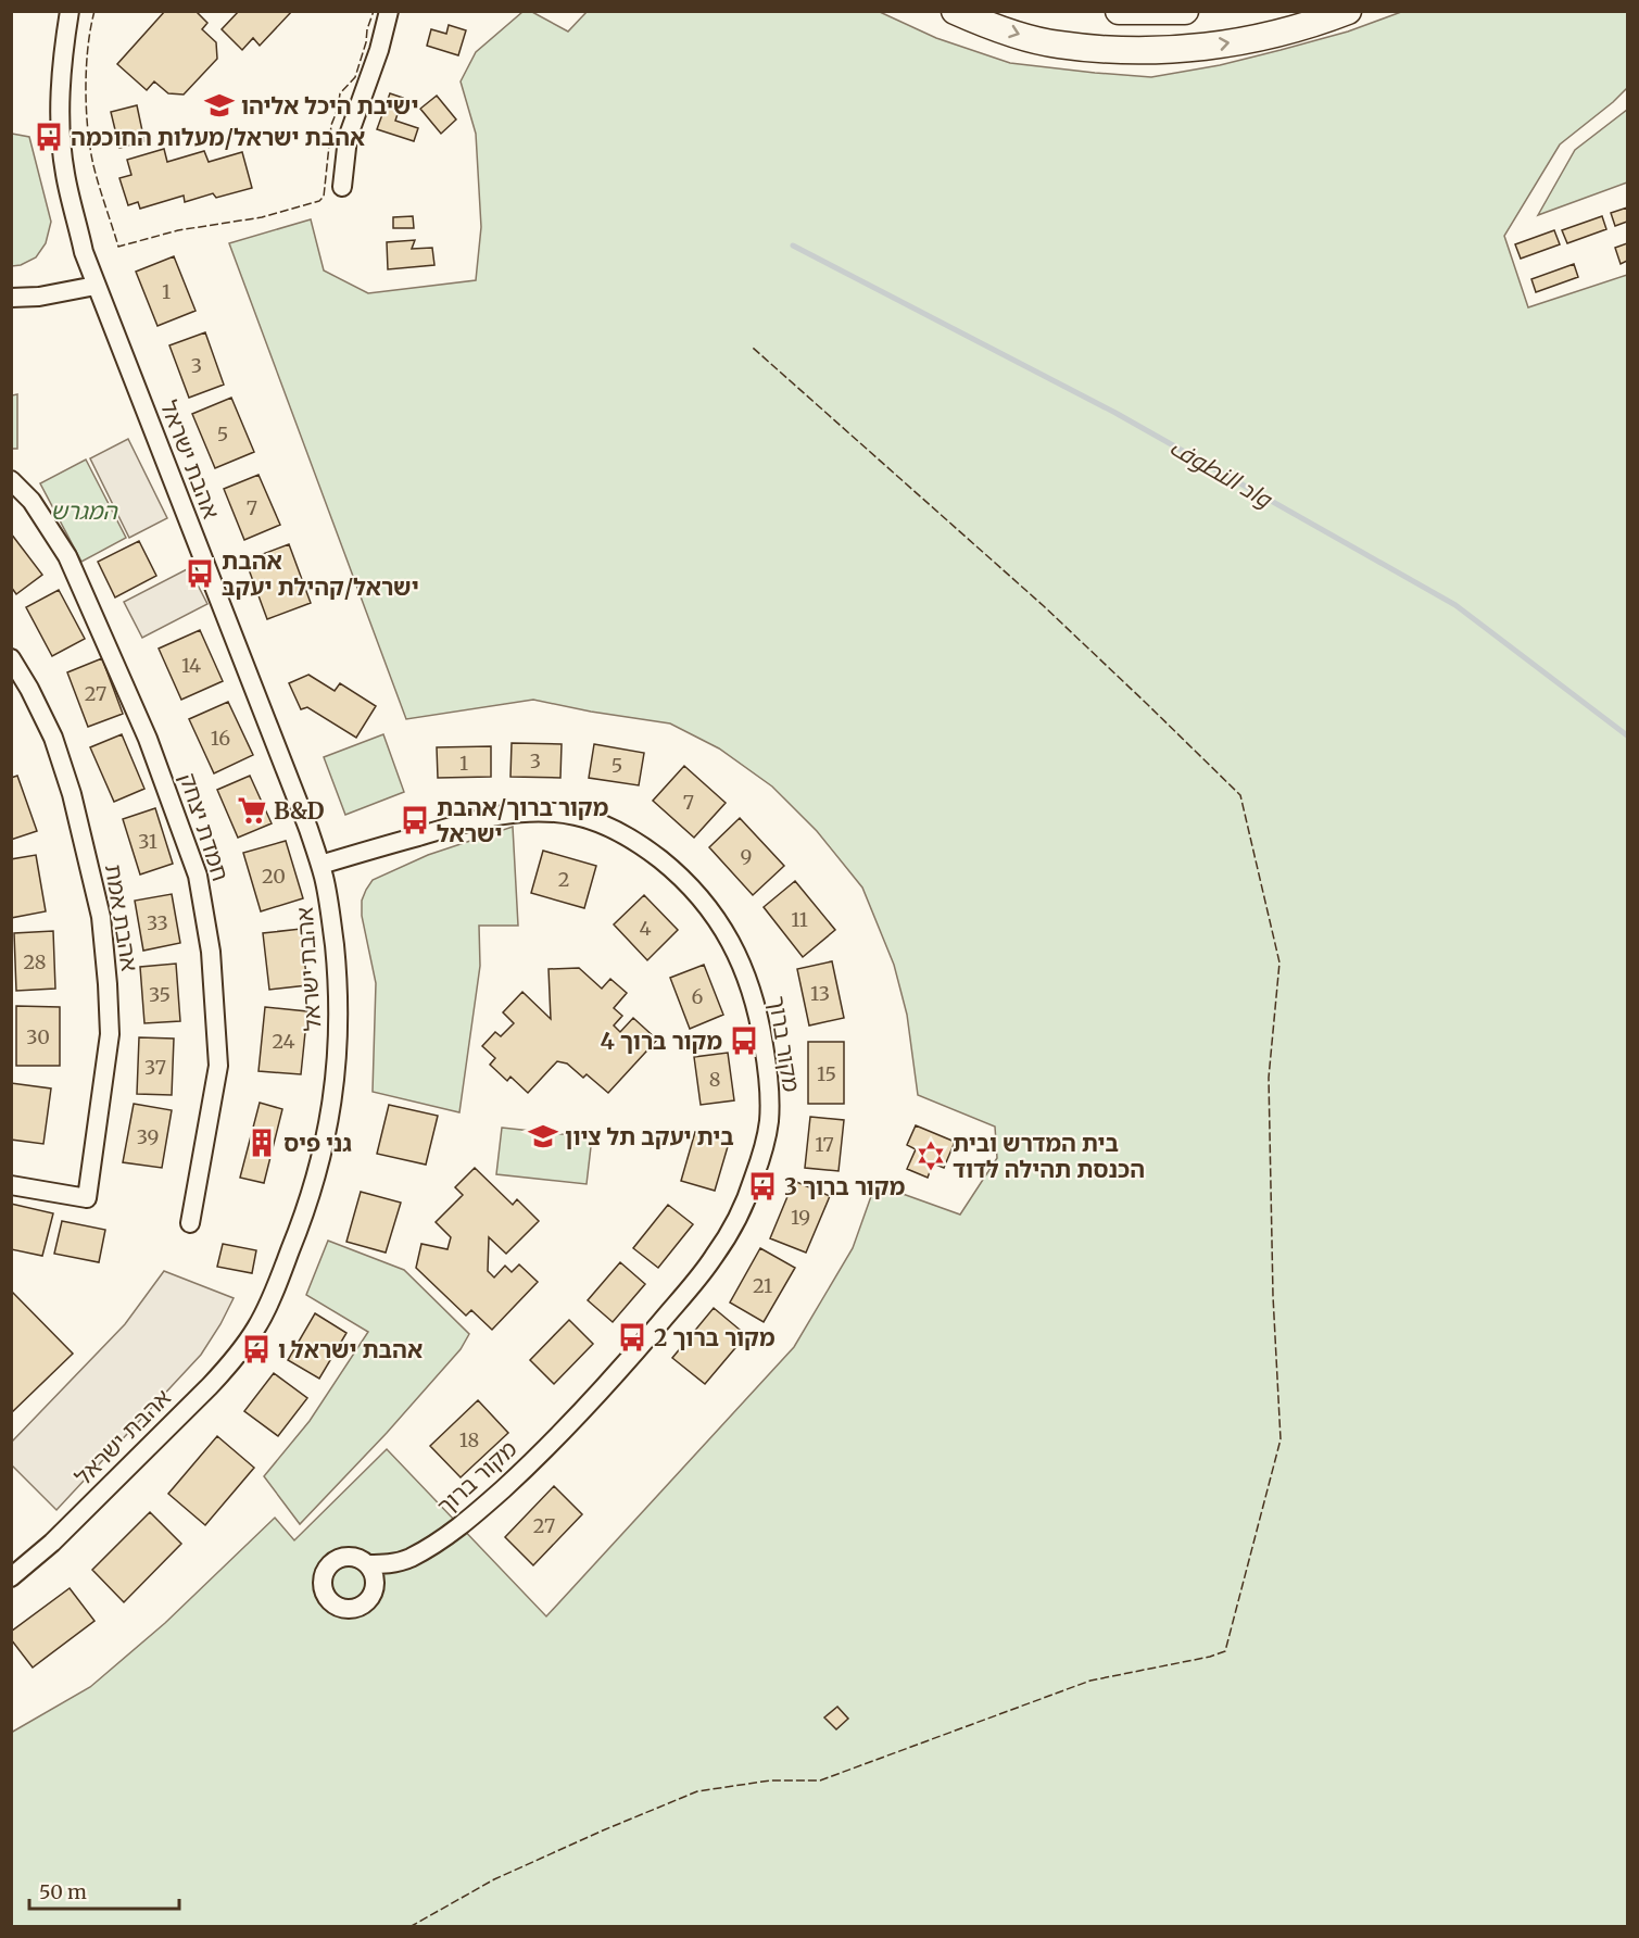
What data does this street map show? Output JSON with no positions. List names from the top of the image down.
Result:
{
  "streets": {
    "street": [
      "אהבת ישראל",
      "חמדת יצחק",
      "אהבת אמת",
      "מקור ברוך"
    ]
  },
  "crossings": [
    ["אהבת ישראל", "מקור ברוך"]
  ],
  "water": ["واد النطوف"],
  "parks": ["המגרש"],
  "places": {
    "school or university": ["ישיבת היכל אליהו", "בית יעקב תל ציון"],
    "bus stop": [
      "אהבת ישראל/מעלות החוכמה",
      "אהבת ישראל/קהילת יעקב",
      "מקור ברוך/אהבת ישראל",
      "מקור ברוך 4",
      "מקור ברוך 3",
      "מקור ברוך 2",
      "אהבת ישראל ו"
    ],
    "supermarket": ["B&D"],
    "building": ["גני פיס"],
    "synagogue": ["בית המדרש ובית הכנסת תהילה לדוד"]
  },
  "house_numbers": [
    "1",
    "3",
    "5",
    "7",
    "14",
    "27",
    "16",
    "3",
    "1",
    "5",
    "7",
    "31",
    "9",
    "20",
    "2",
    "11",
    "33",
    "4",
    "28",
    "13",
    "35",
    "6",
    "30",
    "24",
    "37",
    "15",
    "8",
    "39",
    "17",
    "19",
    "21",
    "18",
    "27"
  ],
  "scale_bar": "50 m"
}
